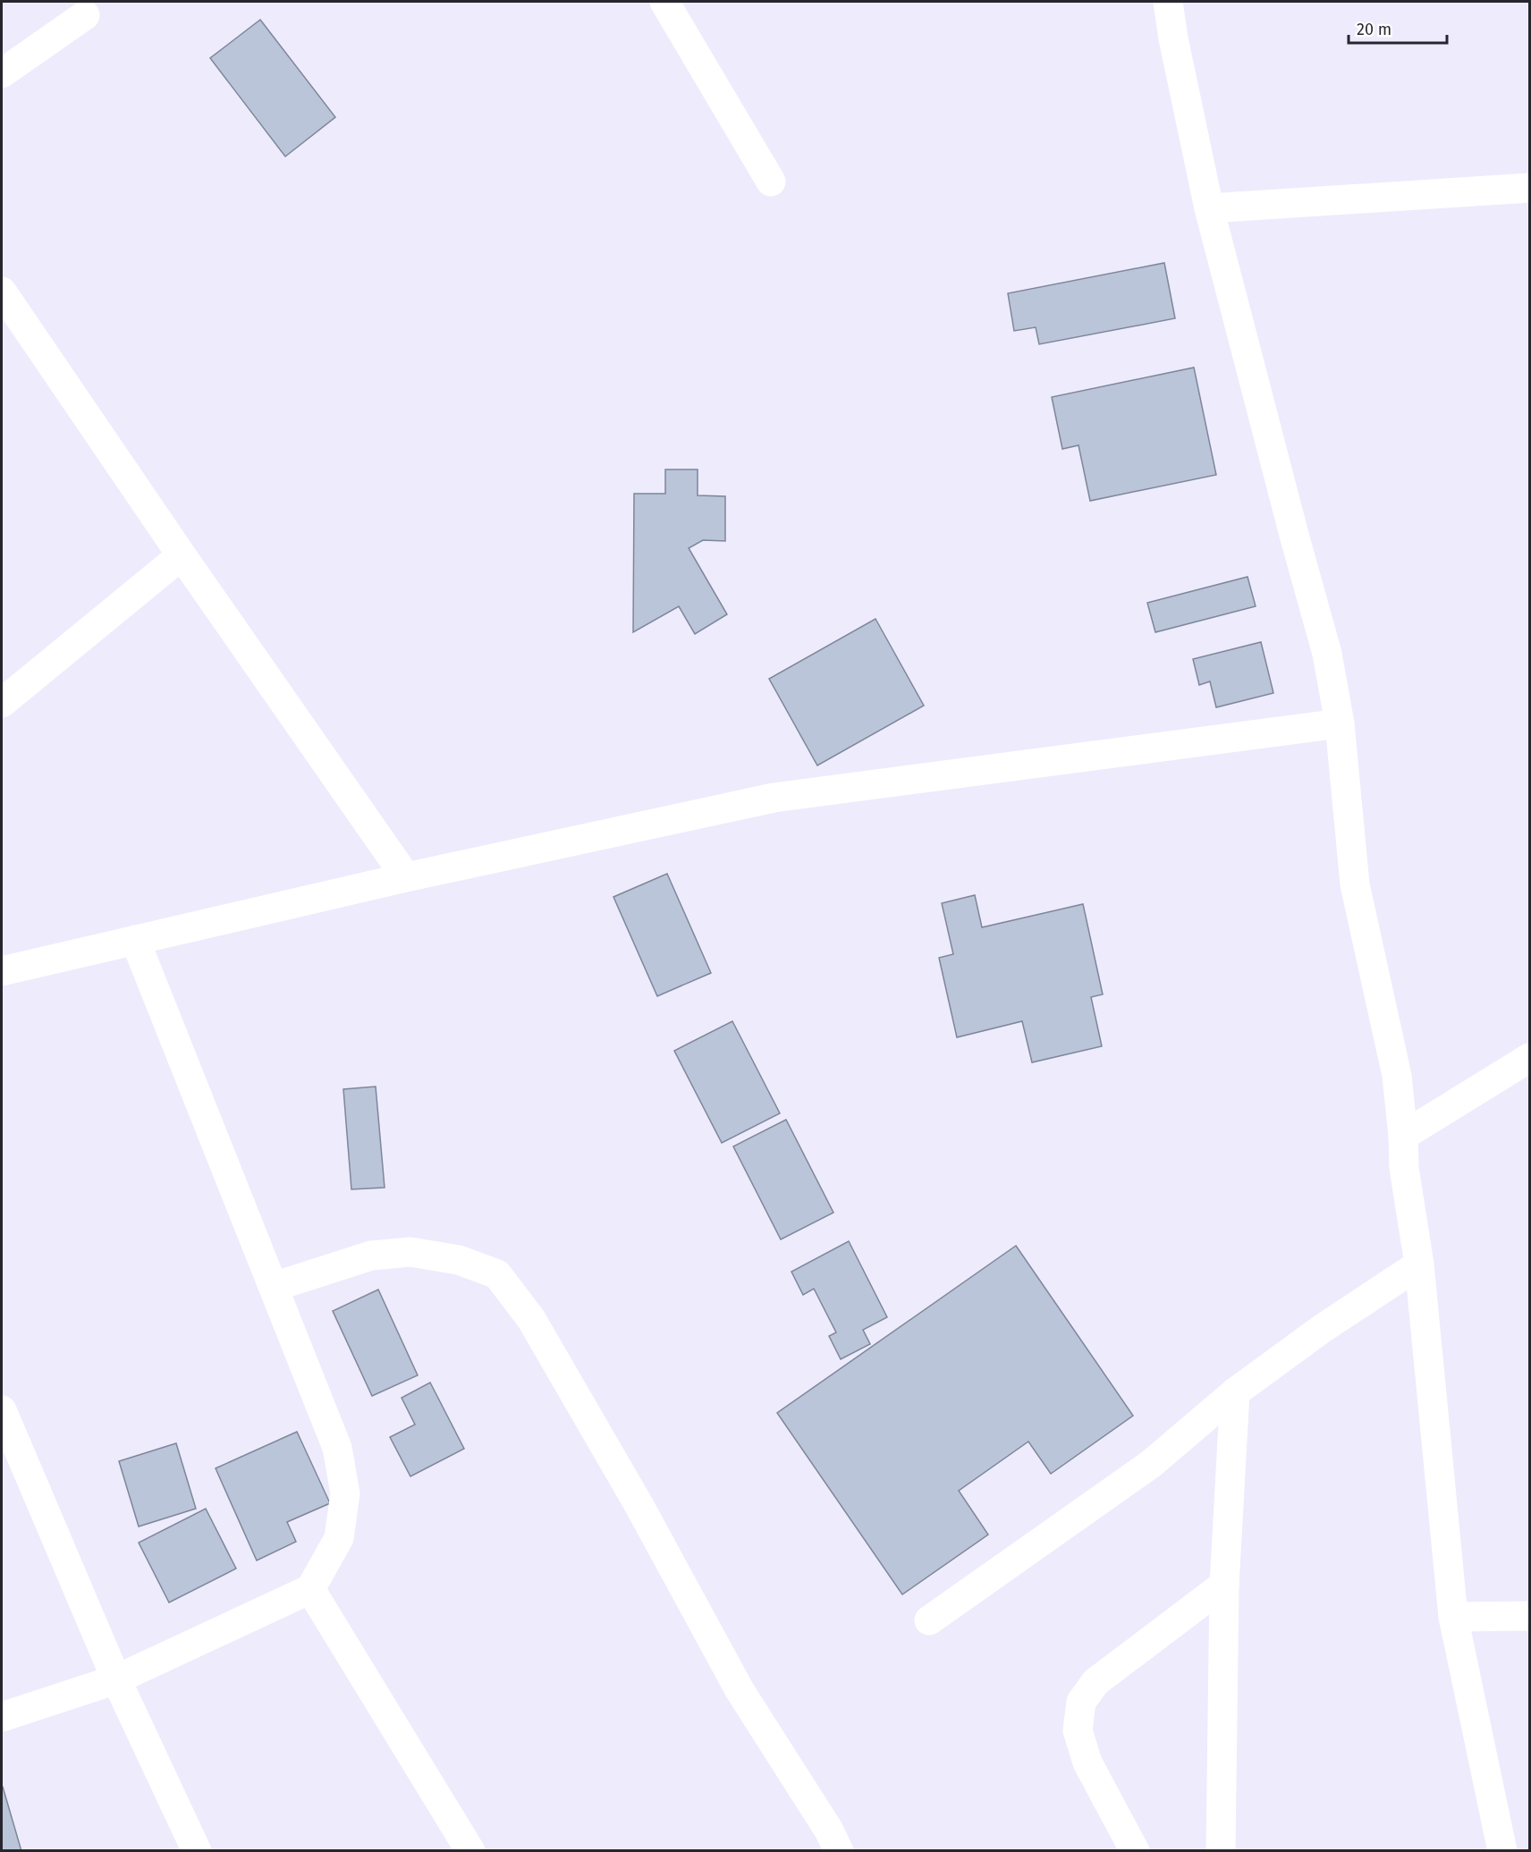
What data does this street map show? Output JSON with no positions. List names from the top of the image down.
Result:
{
  "scale_bar": "20 m"
}
